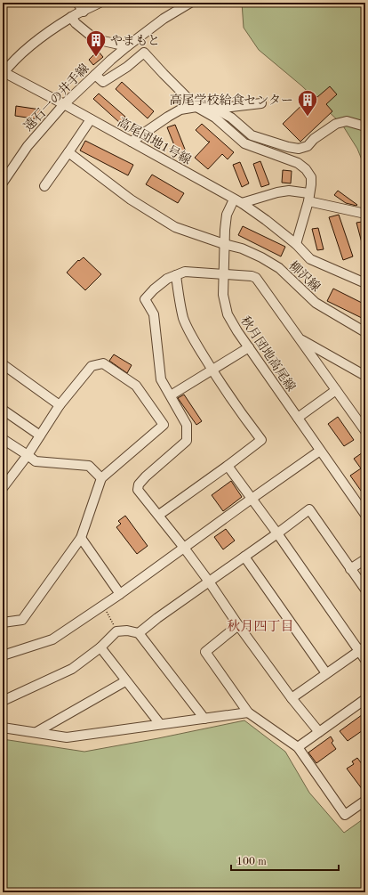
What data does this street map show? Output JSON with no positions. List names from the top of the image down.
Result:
{
  "streets": {
    "street": [
      "遠石一の井手線",
      "高尾団地1号線",
      "柳沢線",
      "秋月団地高尾線"
    ]
  },
  "crossings": [
    ["遠石一の井手線", "高尾団地1号線"],
    ["高尾団地1号線", "秋月団地高尾線"],
    ["柳沢線", "秋月団地高尾線"]
  ],
  "districts": ["秋月四丁目"],
  "places": {
    "building": ["やまもと", "高尾学校給食センター"]
  },
  "scale_bar": "100 m"
}
